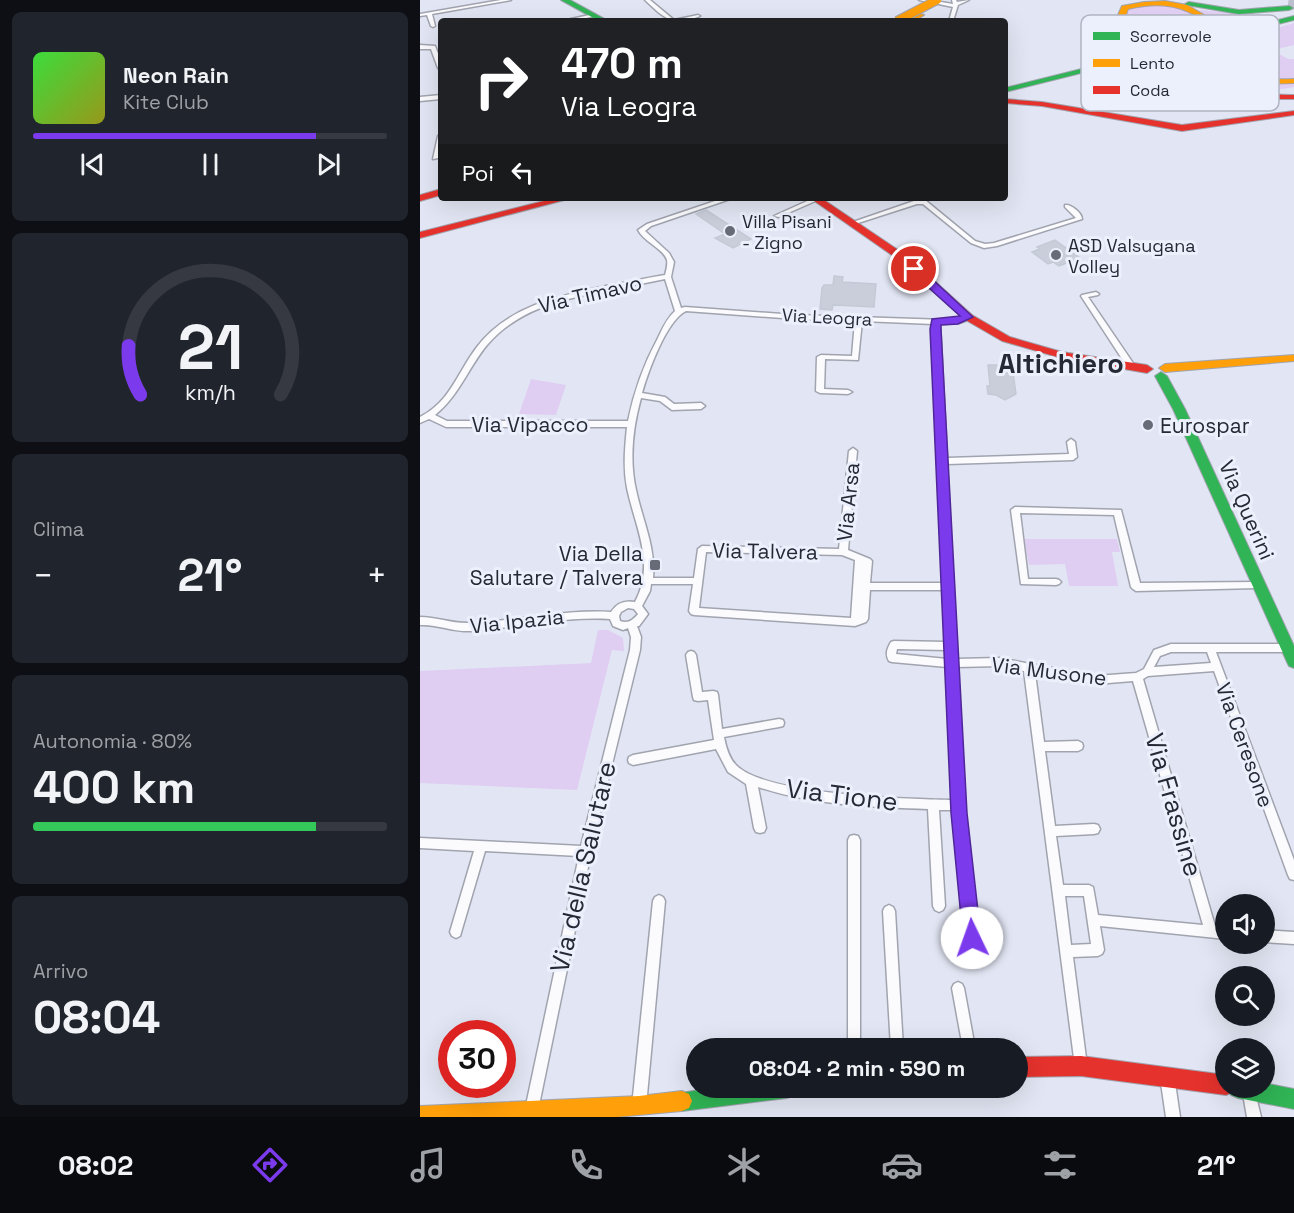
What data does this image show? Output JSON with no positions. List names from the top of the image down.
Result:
{
  "streets": {
    "main road": ["Via Querini"],
    "street": [
      "Via Timavo",
      "Via Leogra",
      "Via Vipacco",
      "Via Arsa",
      "Via Talvera",
      "Via Ipazia",
      "Via Musone",
      "Via Ceresone",
      "Via Tione",
      "Via Frassine",
      "Via della Salutare"
    ]
  },
  "crossings": [
    ["Via Timavo", "Via Vipacco"],
    ["Via Leogra", "Via della Salutare"],
    ["Via Vipacco", "Via della Salutare"],
    ["Via Arsa", "Via Talvera"],
    ["Via Talvera", "Via della Salutare"],
    ["Via Ipazia", "Via della Salutare"],
    ["Via Musone", "Via Ceresone"],
    ["Via Musone", "Via Frassine"]
  ],
  "districts": ["Altichiero"],
  "places": {
    "other": ["Villa Pisani - Zigno", "ASD Valsugana Volley", "Eurospar"],
    "transit": ["Via Della Salutare / Talvera"]
  },
  "legend": ["Scorrevole", "Lento", "Coda"],
  "page": {
    "turn": ["470 m", "Via Leogra"],
    "song": ["Neon Rain", "Kite Club"],
    "then": "Poi",
    "tile": [
      "Clima",
      ["Autonomia · 80%", "400 km"],
      ["Arrivo", "08:04"]
    ],
    "heat": ["−", "21°", "+"],
    "limit": "30",
    "trip": "08:04 · 2 min · 590 m",
    "tabs": ["08:02", "21°"],
    "gauge": ["21", "km/h"]
  }
}
